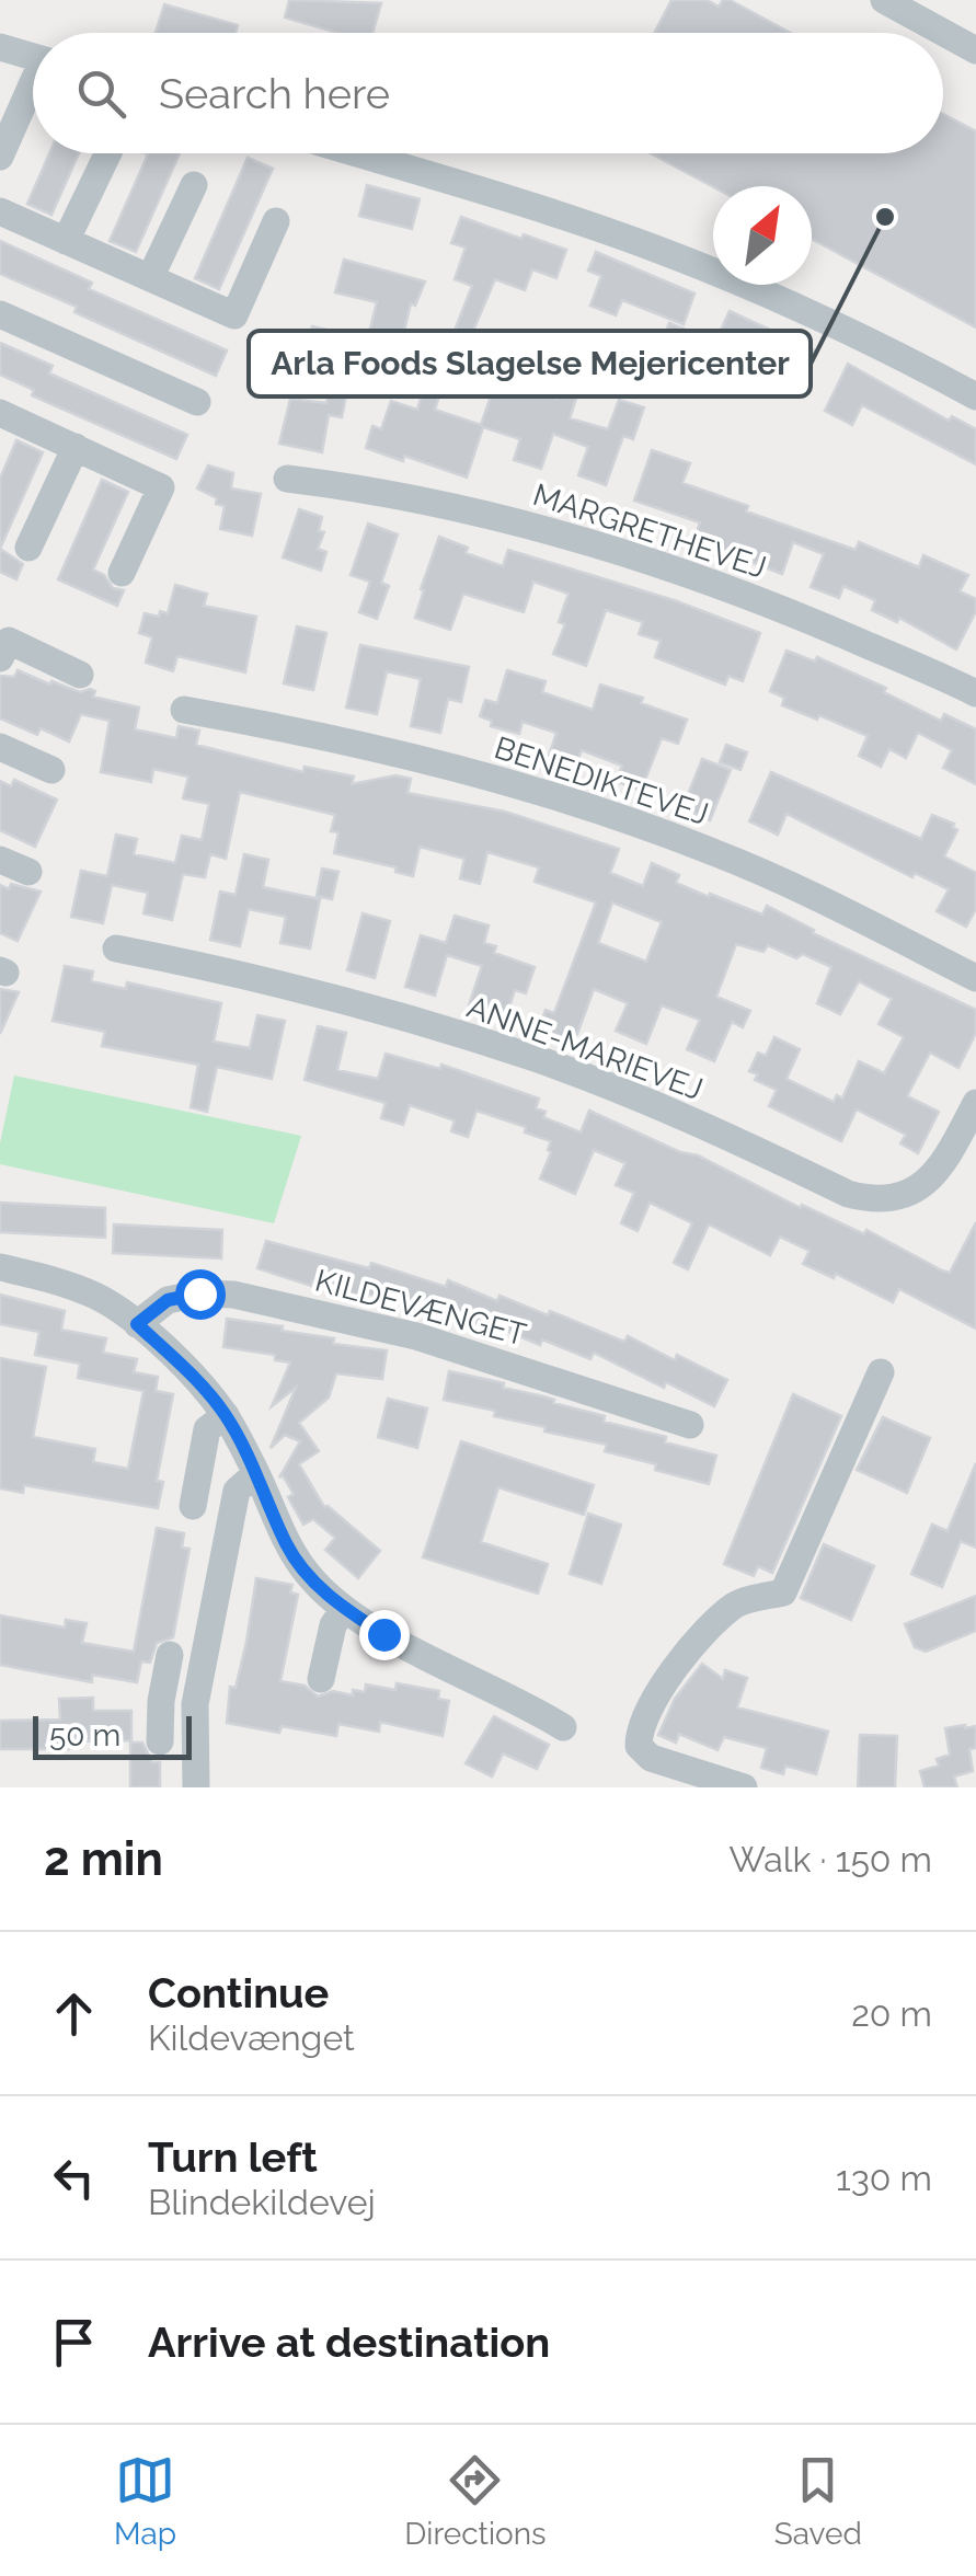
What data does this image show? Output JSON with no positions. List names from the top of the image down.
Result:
{
  "streets": {
    "street": [
      "MARGRETHEVEJ",
      "BENEDIKTEVEJ",
      "ANNE-MARIEVEJ",
      "KILDEVÆNGET"
    ]
  },
  "places": ["Arla Foods Slagelse Mejericenter"],
  "scale_bar": "50 m",
  "north": "top right",
  "page": {
    "search": "Search here",
    "scale": "50 m",
    "heading": ["2 min", "Walk · 150 m"],
    "list": [
      ["Continue", "Kildevænget", "20 m"],
      ["Turn left", "Blindekildevej", "130 m"],
      "Arrive at destination"
    ],
    "nav": ["Map", "Directions", "Saved"]
  }
}
